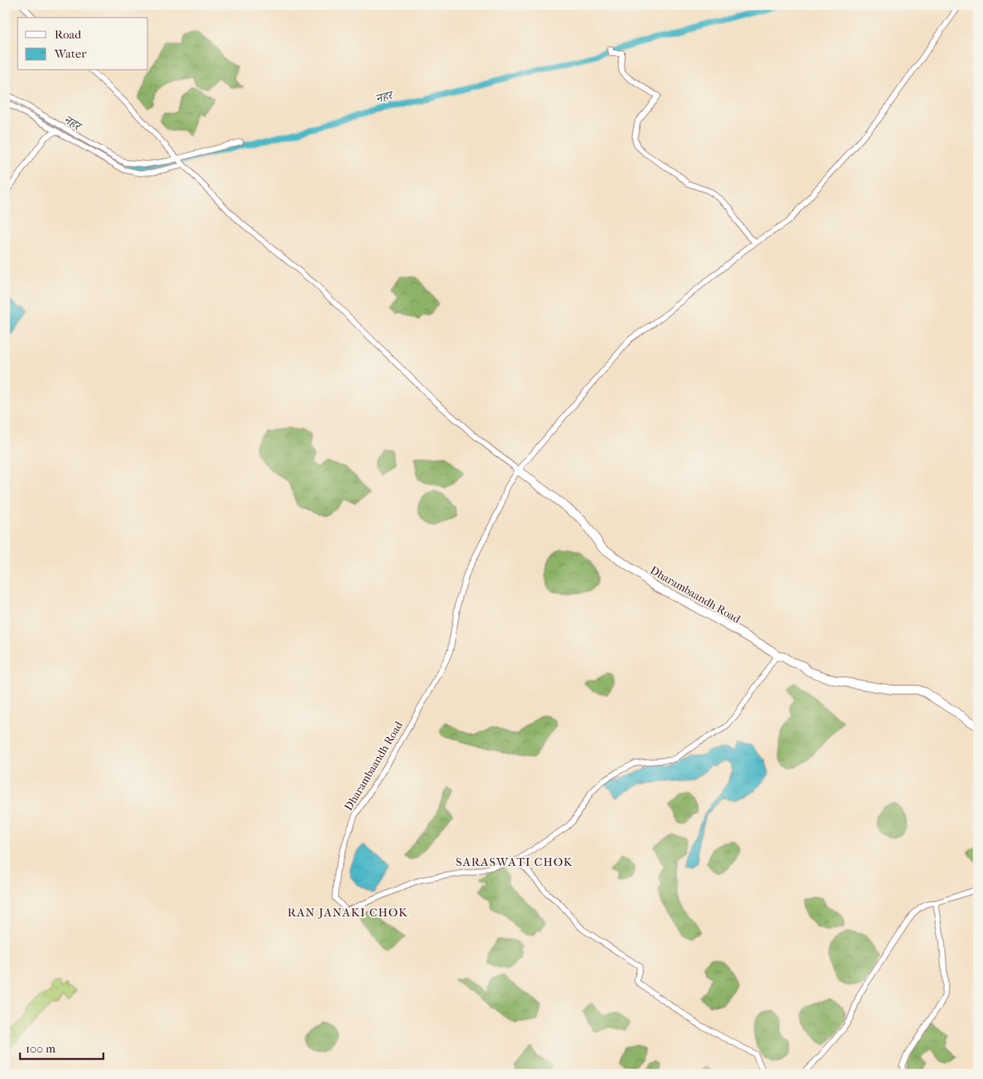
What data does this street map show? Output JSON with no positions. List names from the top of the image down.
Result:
{
  "streets": {
    "main road": ["Dharambaandh Road"]
  },
  "districts": ["SARASWATI CHOK", "RAN JANAKI CHOK"],
  "water": ["नहर"],
  "legend": ["Road", "Water"],
  "scale_bar": "100 m"
}
